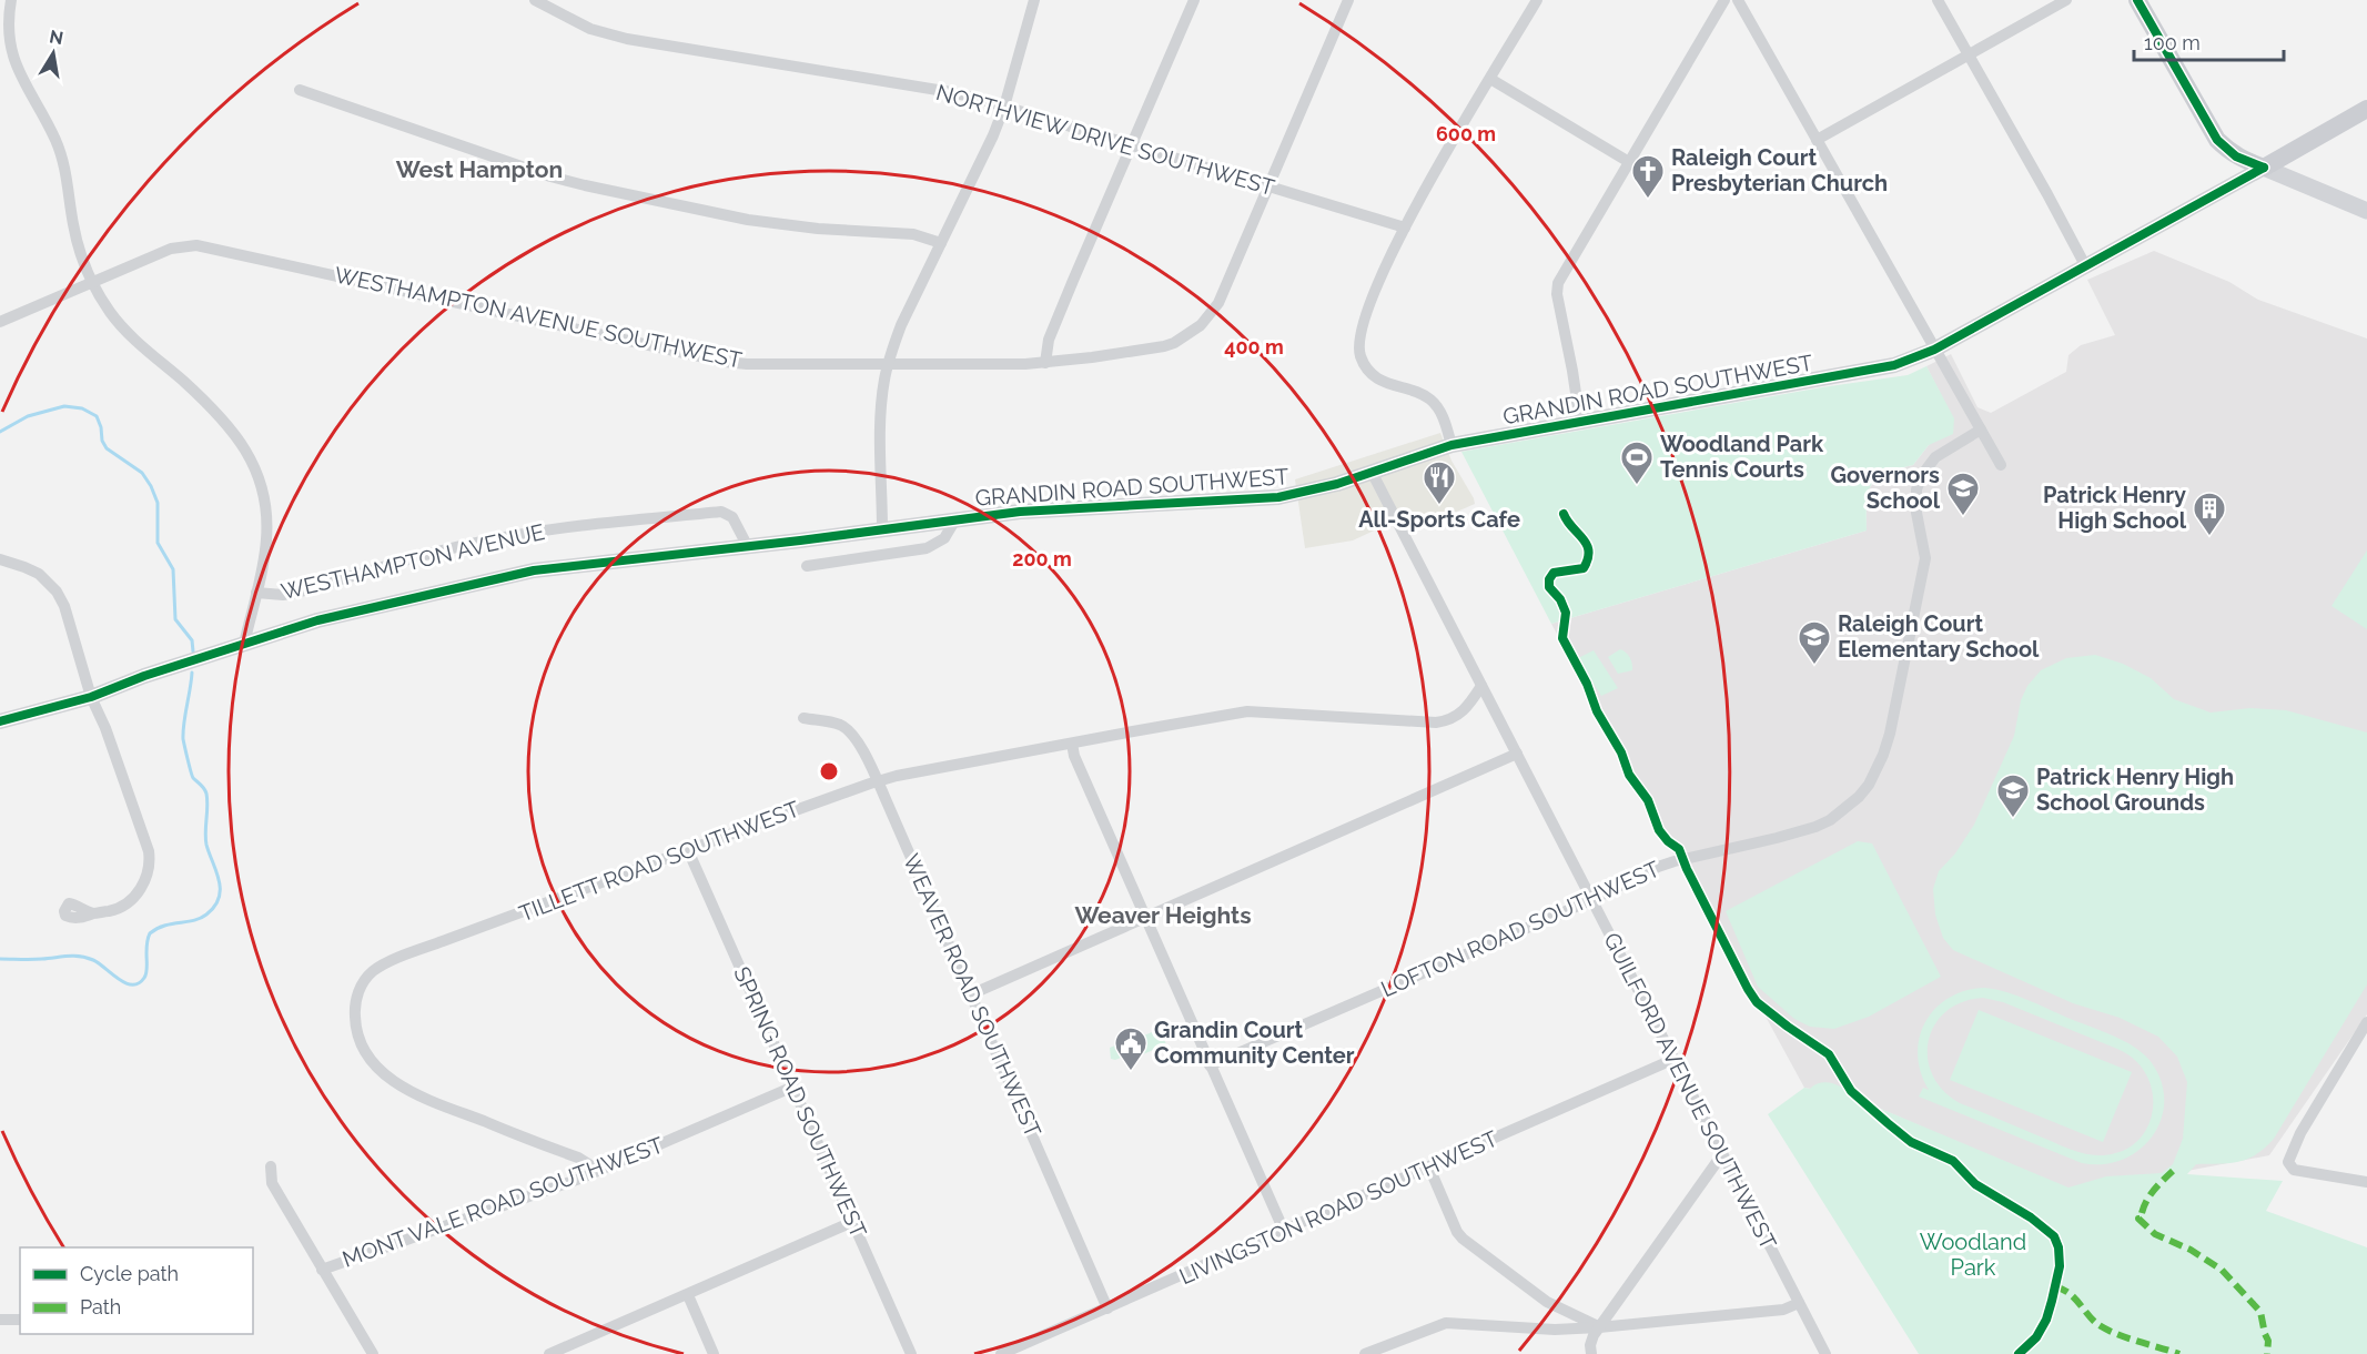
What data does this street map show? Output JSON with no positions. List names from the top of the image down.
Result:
{
  "streets": {
    "main road": ["GRANDIN ROAD SOUTHWEST"],
    "street": [
      "NORTHVIEW DRIVE SOUTHWEST",
      "WESTHAMPTON AVENUE SOUTHWEST",
      "WESTHAMPTON AVENUE",
      "TILLETT ROAD SOUTHWEST",
      "LOFTON ROAD SOUTHWEST",
      "WEAVER ROAD SOUTHWEST",
      "GUILFORD AVENUE SOUTHWEST",
      "SPRING ROAD SOUTHWEST",
      "MONT VALE ROAD SOUTHWEST",
      "LIVINGSTON ROAD SOUTHWEST"
    ]
  },
  "crossings": [
    ["NORTHVIEW DRIVE SOUTHWEST", "WESTHAMPTON AVENUE SOUTHWEST"],
    ["GRANDIN ROAD SOUTHWEST", "WESTHAMPTON AVENUE"],
    ["GRANDIN ROAD SOUTHWEST", "GUILFORD AVENUE SOUTHWEST"],
    ["TILLETT ROAD SOUTHWEST", "WEAVER ROAD SOUTHWEST"],
    ["TILLETT ROAD SOUTHWEST", "GUILFORD AVENUE SOUTHWEST"],
    ["TILLETT ROAD SOUTHWEST", "SPRING ROAD SOUTHWEST"],
    ["TILLETT ROAD SOUTHWEST", "MONT VALE ROAD SOUTHWEST"],
    ["LOFTON ROAD SOUTHWEST", "GUILFORD AVENUE SOUTHWEST"],
    ["WEAVER ROAD SOUTHWEST", "LIVINGSTON ROAD SOUTHWEST"],
    ["GUILFORD AVENUE SOUTHWEST", "LIVINGSTON ROAD SOUTHWEST"],
    ["SPRING ROAD SOUTHWEST", "MONT VALE ROAD SOUTHWEST"]
  ],
  "districts": ["West Hampton", "Weaver Heights"],
  "parks": ["Woodland Park"],
  "places": {
    "church": ["Raleigh Court Presbyterian Church"],
    "sports": ["Woodland Park Tennis Courts"],
    "restaurant": ["All-Sports Cafe"],
    "school or university": ["Governors School", "Raleigh Court Elementary School", "Patrick Henry High School Grounds"],
    "building": ["Patrick Henry High School"],
    "public building": ["Grandin Court Community Center"]
  },
  "legend": ["Cycle path", "Path"],
  "scale_bar": "100 m",
  "north": "top",
  "rings": ["600 m", "400 m", "200 m"]
}
